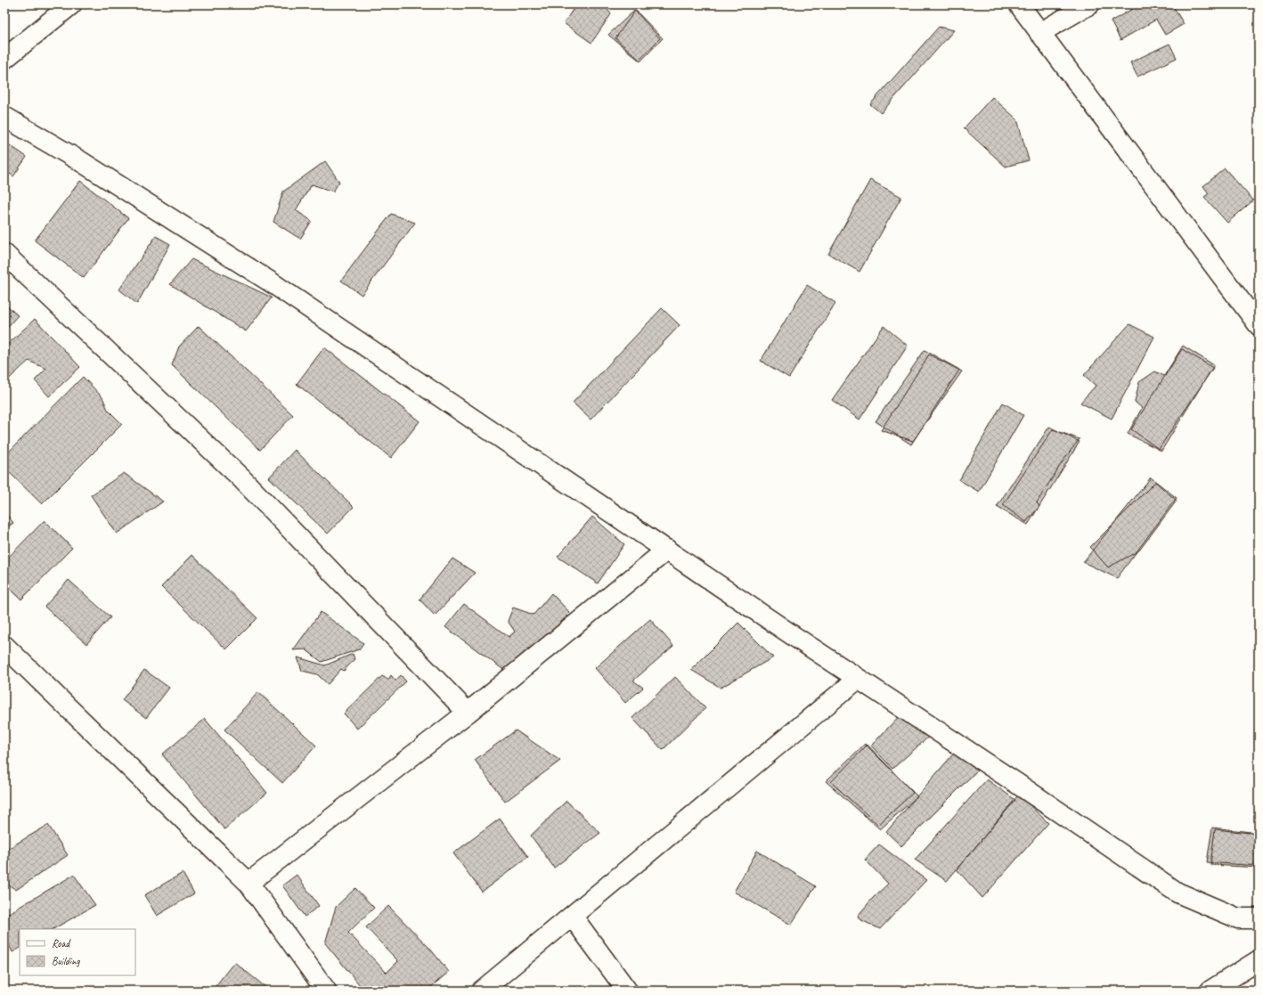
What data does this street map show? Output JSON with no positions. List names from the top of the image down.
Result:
{
  "legend": ["Road", "Building"]
}
